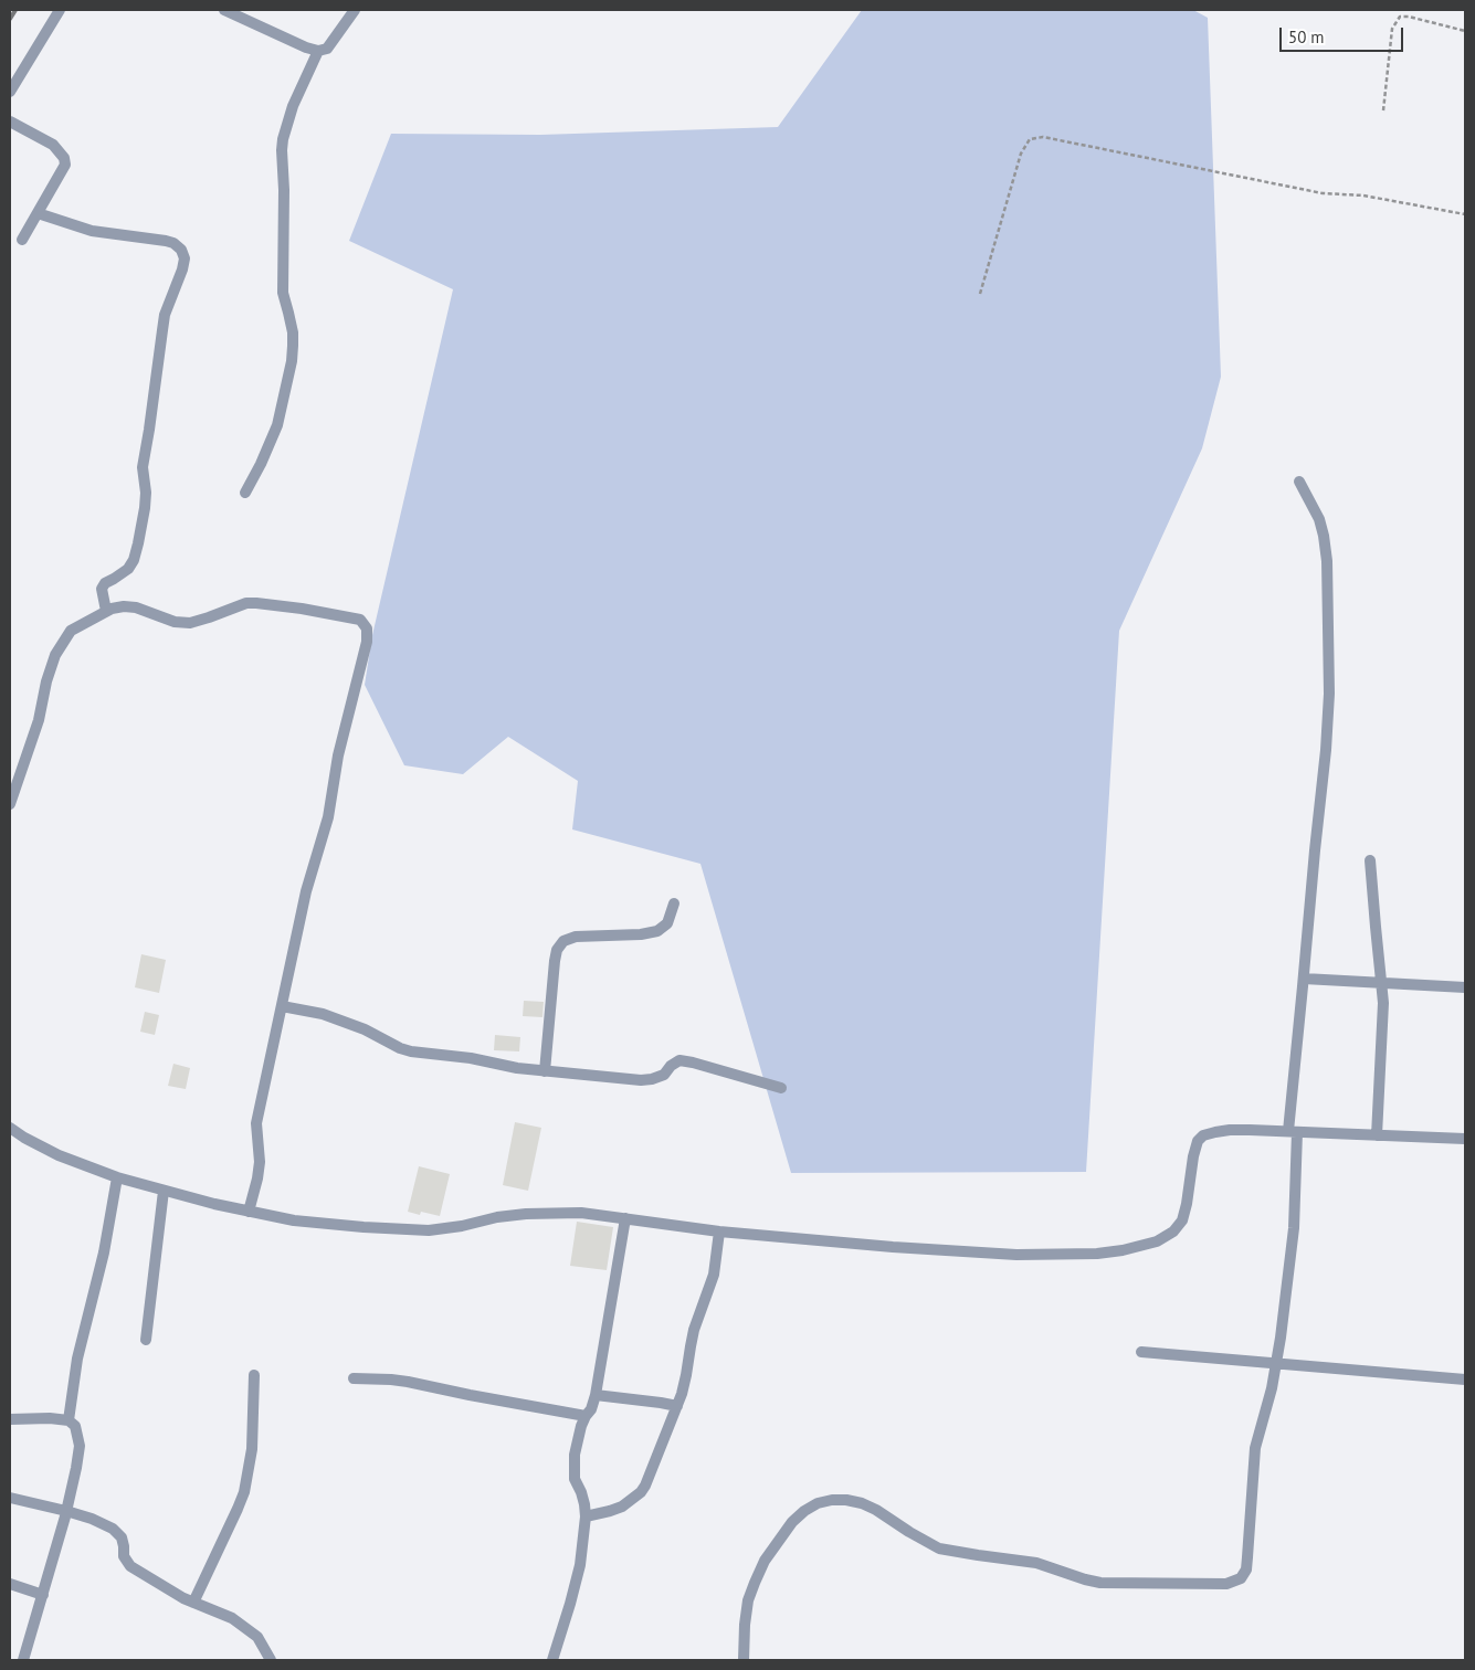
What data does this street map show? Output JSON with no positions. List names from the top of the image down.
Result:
{
  "scale_bar": "50 m"
}
